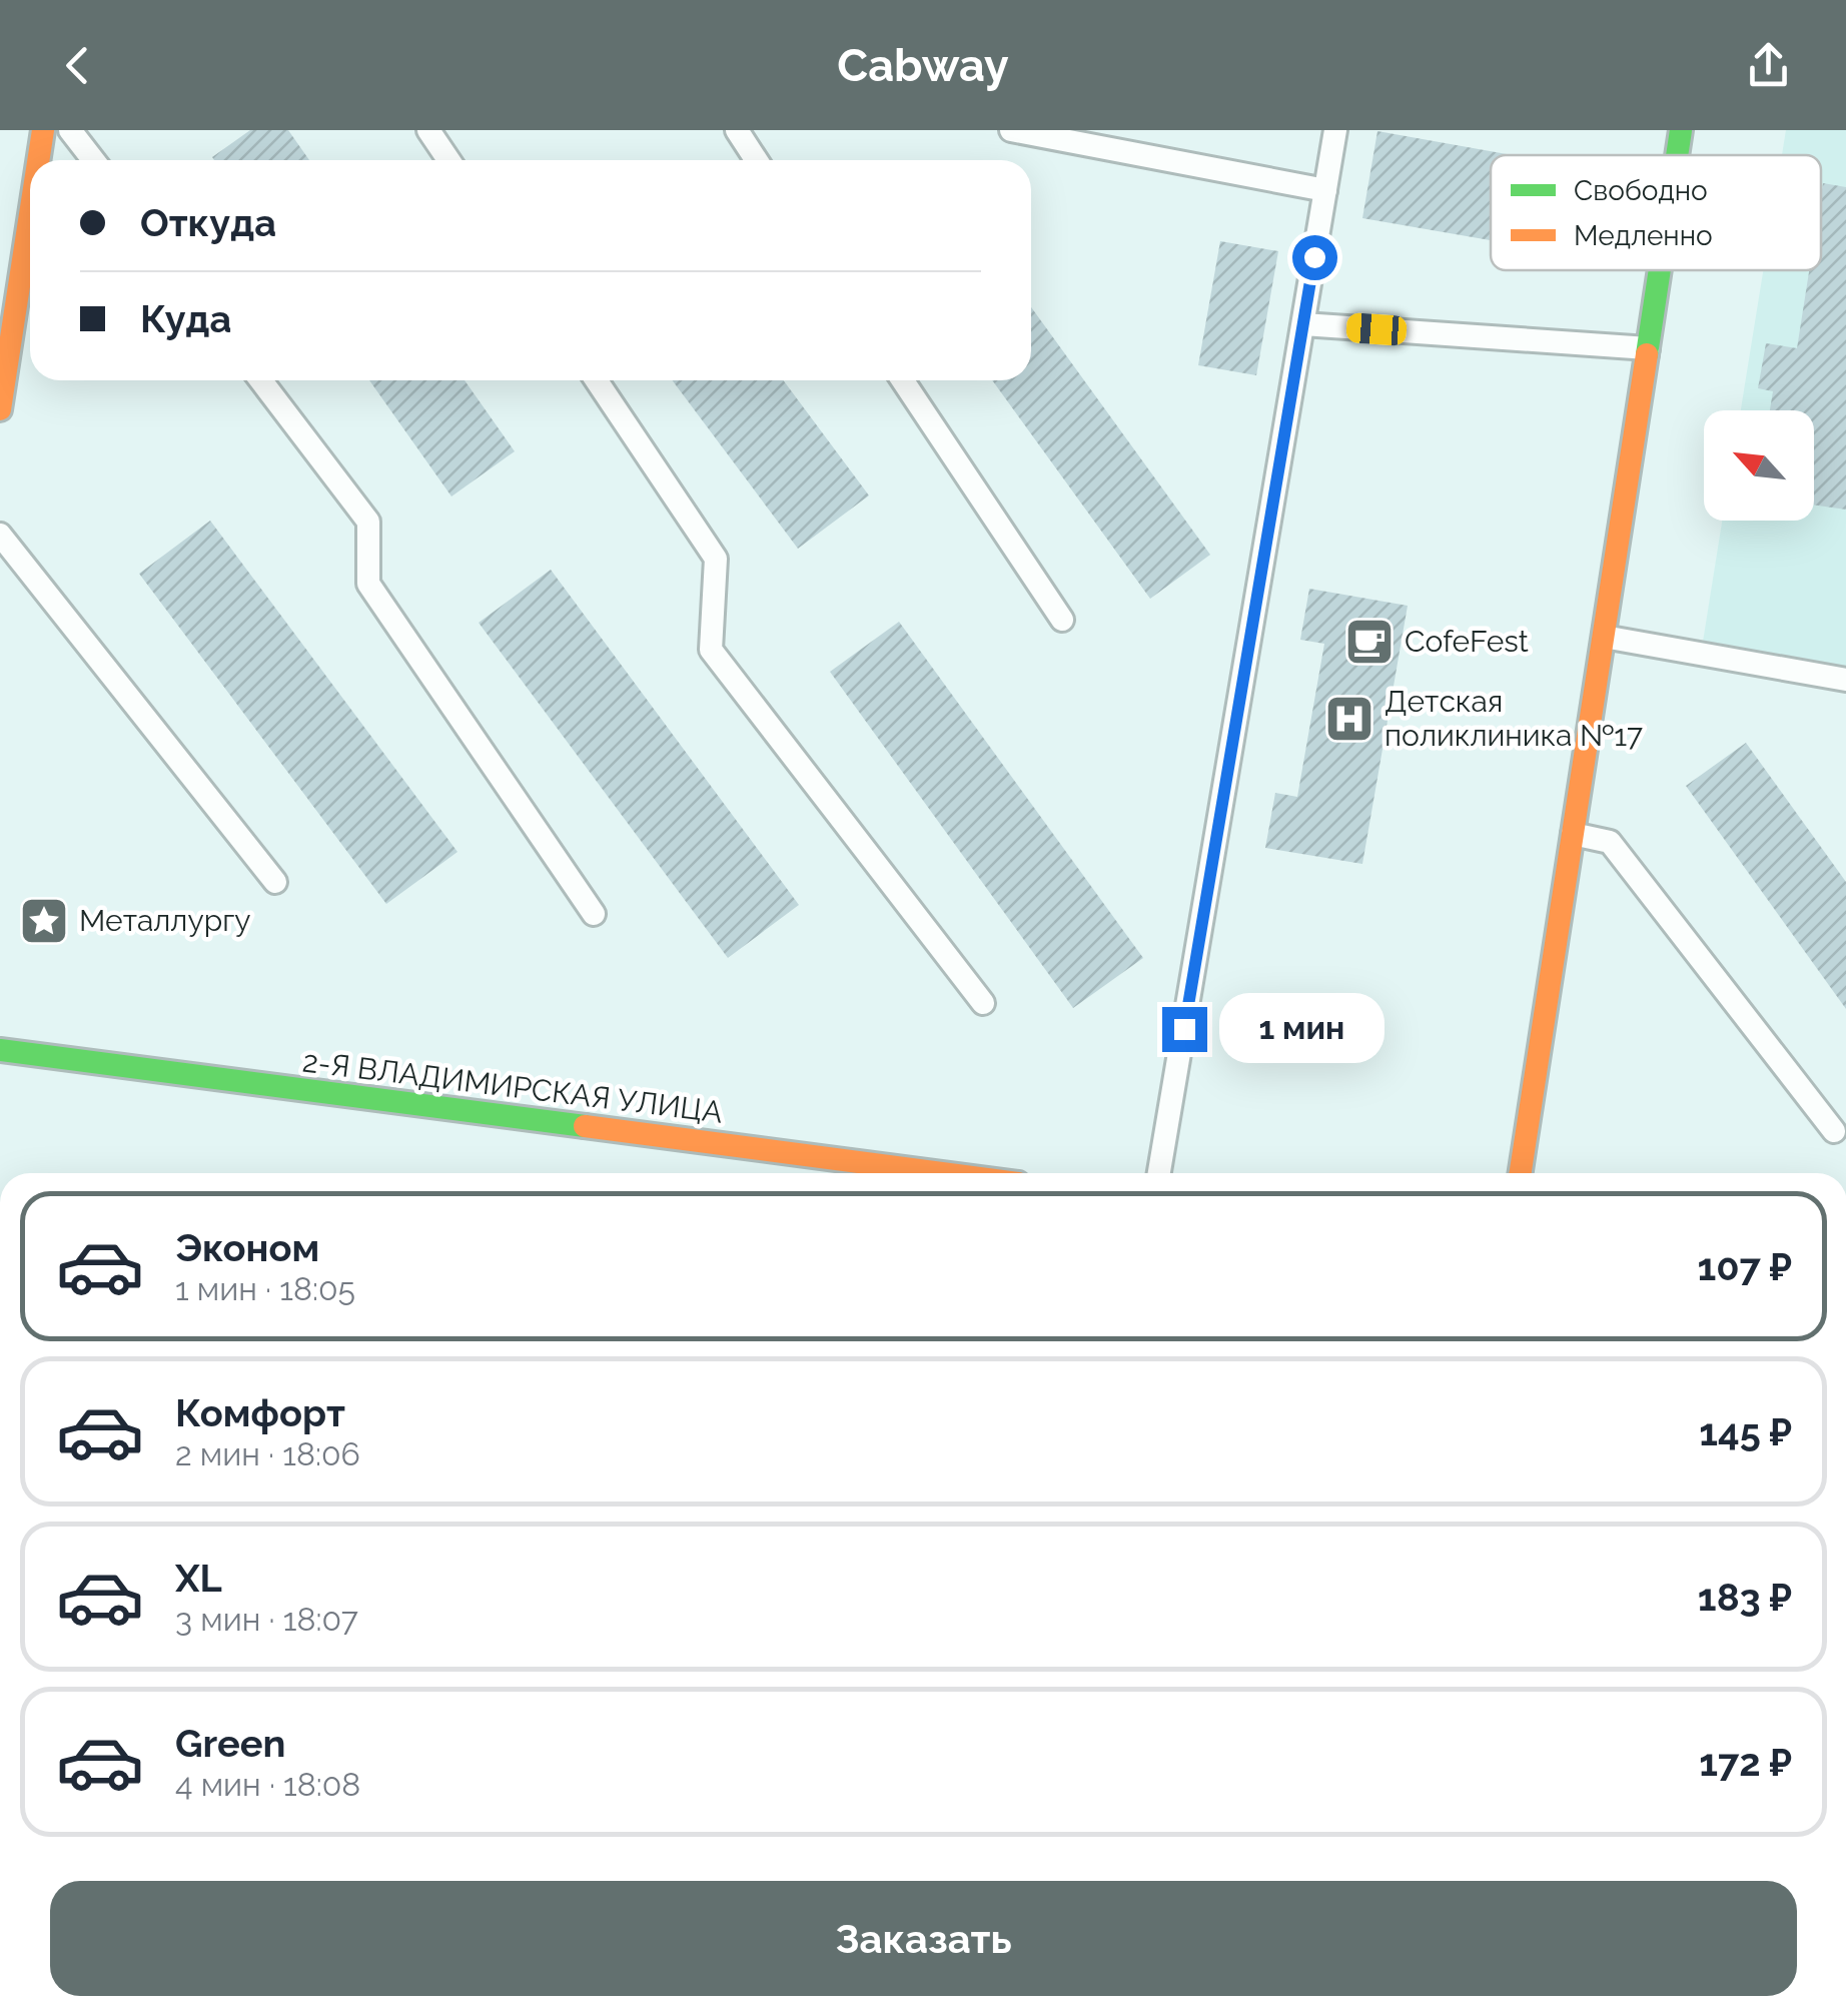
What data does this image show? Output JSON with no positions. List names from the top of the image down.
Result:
{
  "streets": {
    "street": ["2-Я ВЛАДИМИРСКАЯ УЛИЦА"]
  },
  "places": {
    "cafe": ["CofeFest"],
    "hospital": ["Детская поликлиника №17"],
    "place": ["Металлургу"]
  },
  "legend": ["Свободно", "Медленно"],
  "north": "top left",
  "page": {
    "header": "Cabway",
    "banner": ["Откуда", "Куда"],
    "bubble": "1 мин",
    "list": [
      {
        "name": "Эконом",
        "note": "1 мин · 18:05",
        "value": "107 ₽"
      },
      {
        "name": "Комфорт",
        "note": "2 мин · 18:06",
        "value": "145 ₽"
      },
      {
        "name": "XL",
        "note": "3 мин · 18:07",
        "value": "183 ₽"
      },
      {
        "name": "Green",
        "note": "4 мин · 18:08",
        "value": "172 ₽"
      }
    ],
    "buttons": "Заказать"
  }
}
